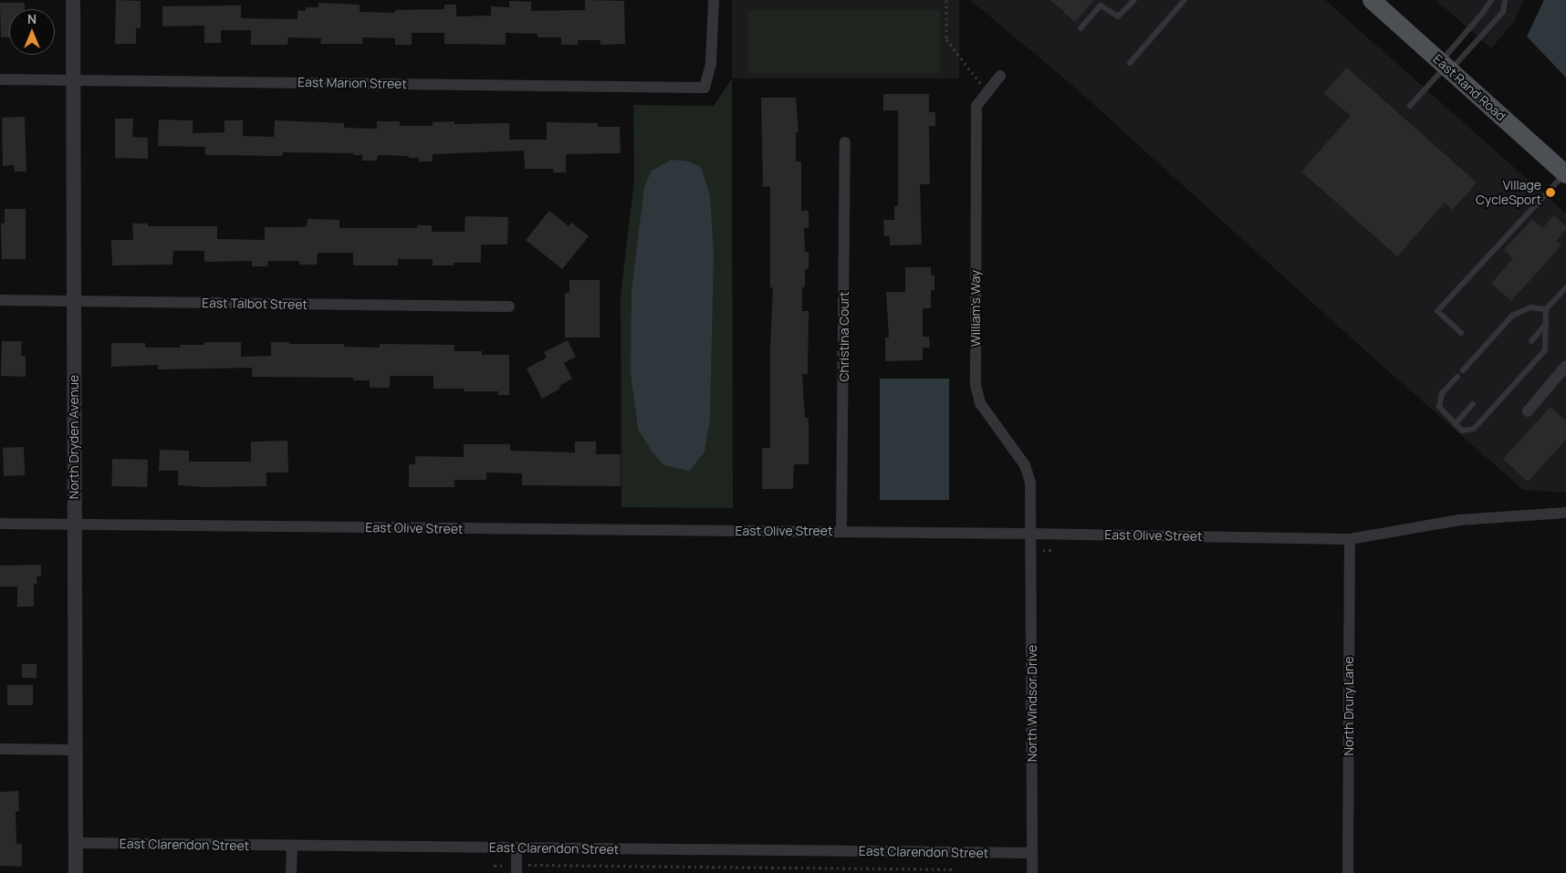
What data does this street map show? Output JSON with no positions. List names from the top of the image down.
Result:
{
  "streets": {
    "main road": ["East Rand Road"],
    "street": [
      "East Marion Street",
      "East Talbot Street",
      "William's Way",
      "Christina Court",
      "North Dryden Avenue",
      "East Olive Street",
      "North Windsor Drive",
      "North Drury Lane",
      "East Clarendon Street"
    ]
  },
  "crossings": [
    ["East Marion Street", "North Dryden Avenue"],
    ["East Talbot Street", "North Dryden Avenue"],
    ["William's Way", "East Olive Street"],
    ["William's Way", "North Windsor Drive"],
    ["Christina Court", "East Olive Street"],
    ["North Dryden Avenue", "East Olive Street"],
    ["North Dryden Avenue", "East Clarendon Street"],
    ["East Olive Street", "North Windsor Drive"],
    ["East Olive Street", "North Drury Lane"],
    ["North Windsor Drive", "East Clarendon Street"]
  ],
  "places": ["Village CycleSport"],
  "north": "top"
}
